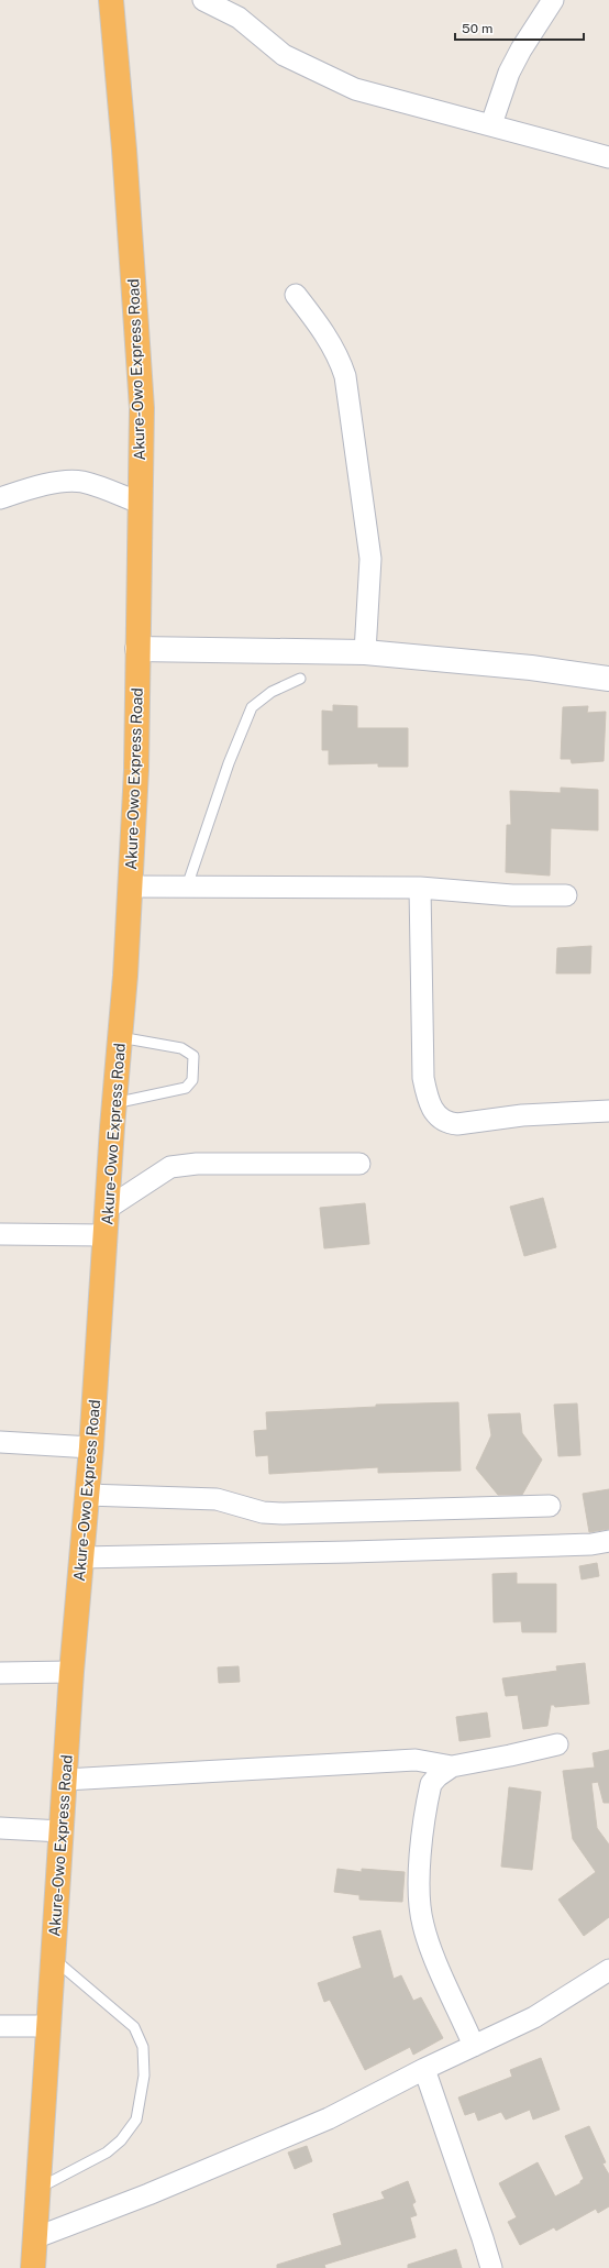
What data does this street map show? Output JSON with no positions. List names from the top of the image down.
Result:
{
  "streets": {
    "highway": ["Akure-Owo Express Road"]
  },
  "scale_bar": "50 m"
}
